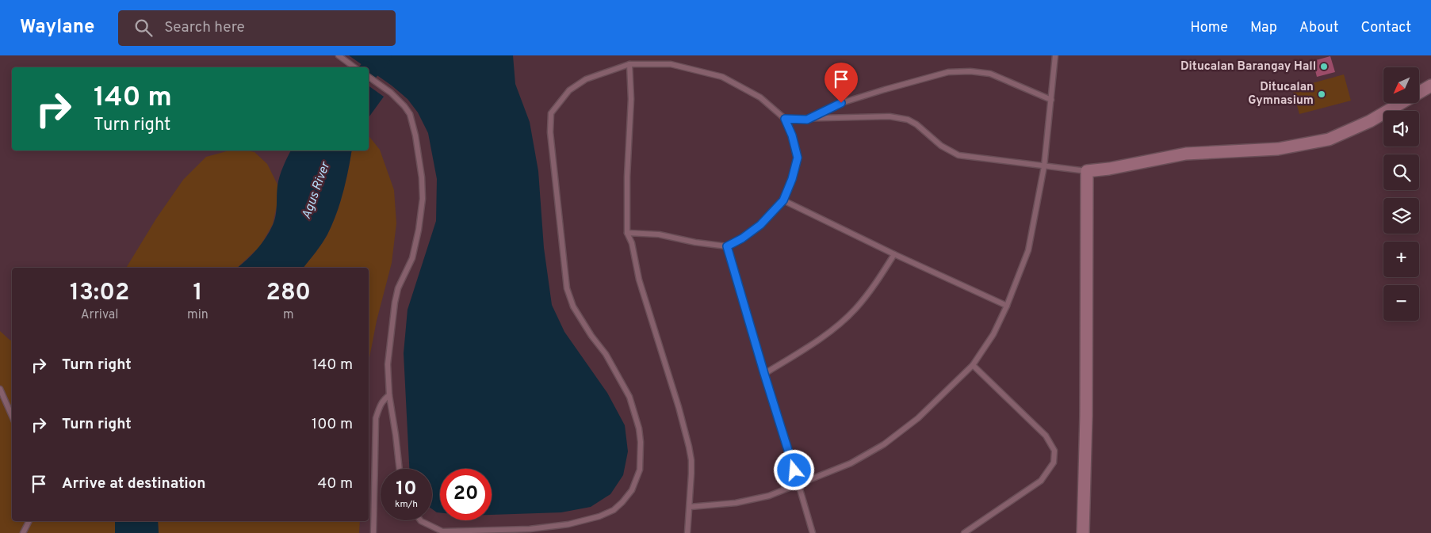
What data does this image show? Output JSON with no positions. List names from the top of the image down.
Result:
{
  "water": ["Agus River"],
  "places": ["Ditucalan Barangay Hall", "Ditucalan Gymnasium"],
  "north": "bottom left",
  "page": {
    "header": "Waylane",
    "search": "Search here",
    "nav": [
      "Home",
      "Map",
      "About",
      "Contact"
    ],
    "map_buttons": ["+", "−"],
    "turn": ["140 m", "Turn right"],
    "eta": [
      "13:02",
      "Arrival",
      "1",
      "min",
      "280",
      "m"
    ],
    "list": [
      {
        "name": "Turn right",
        "value": "140 m"
      },
      {
        "name": "Turn right",
        "value": "100 m"
      },
      {
        "name": "Arrive at destination",
        "value": "40 m"
      }
    ],
    "speed": "10 km/h",
    "limit": "20"
  }
}
